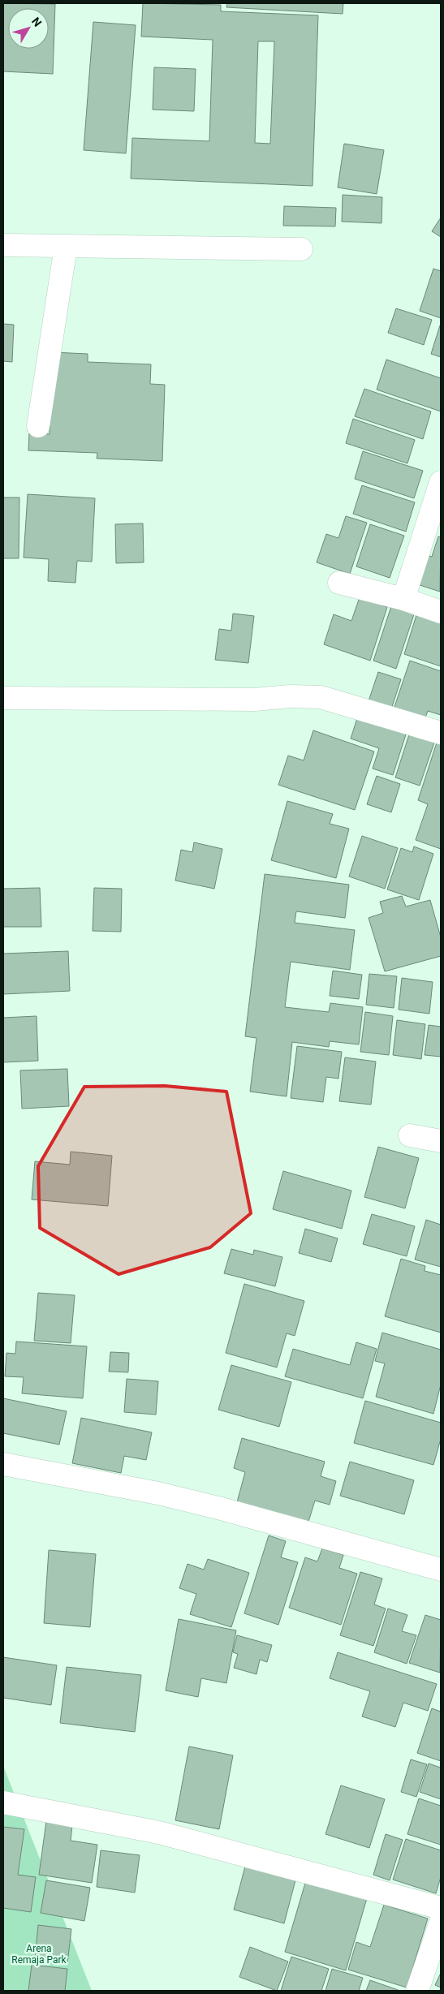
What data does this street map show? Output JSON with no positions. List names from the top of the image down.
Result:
{
  "parks": ["Arena Remaja Park"],
  "north": "top right"
}
